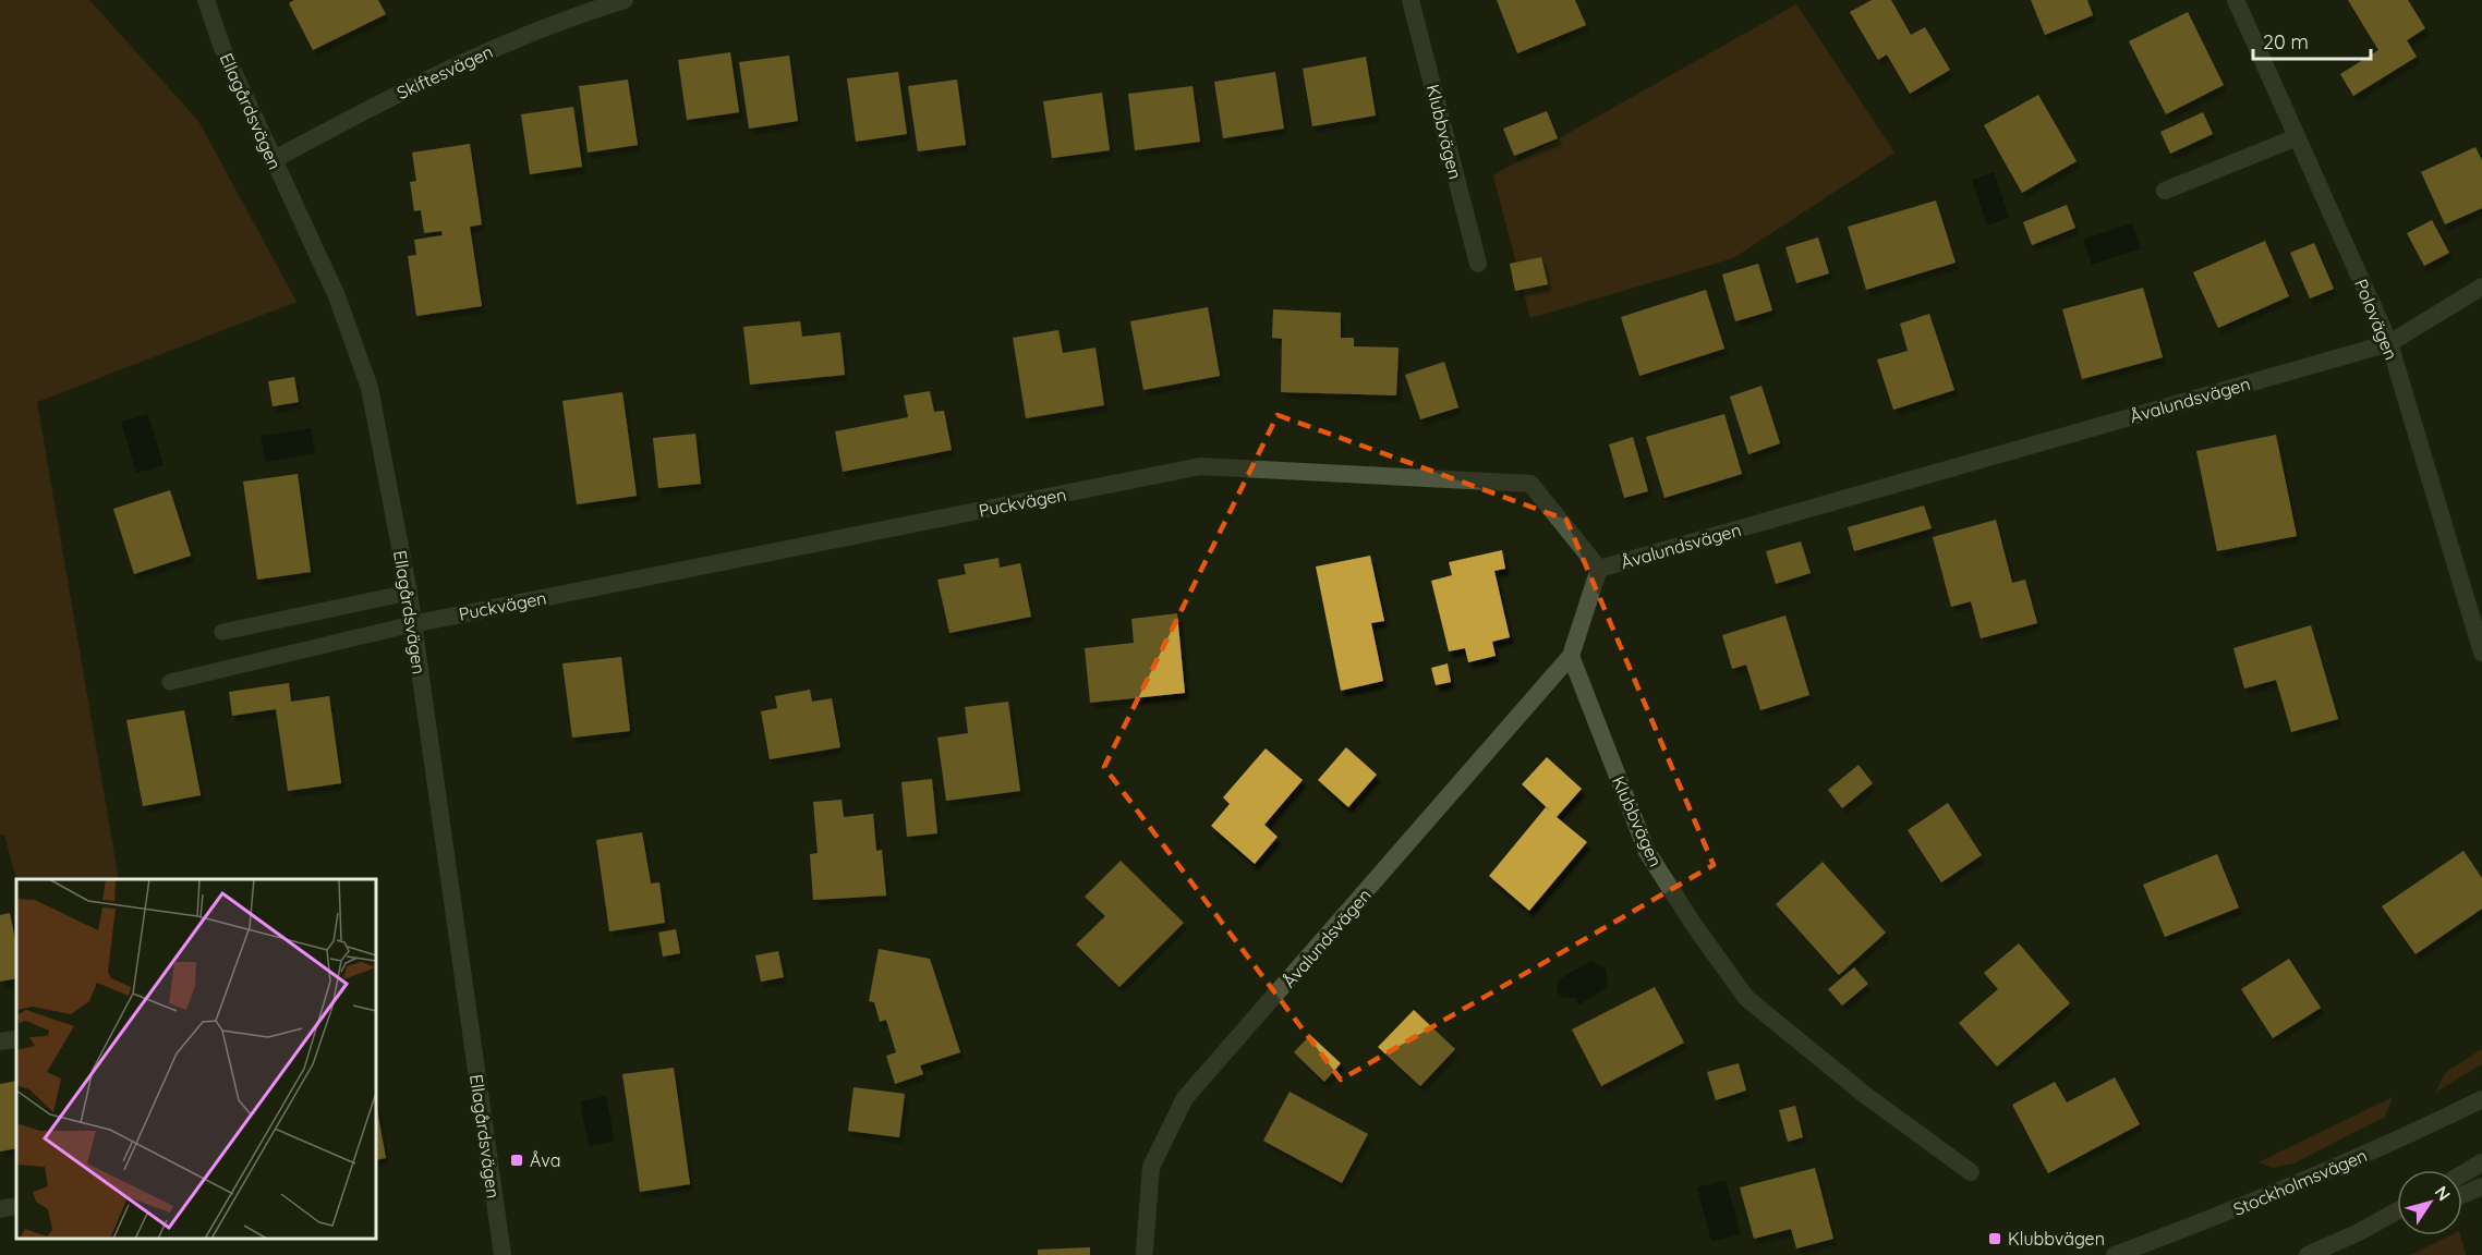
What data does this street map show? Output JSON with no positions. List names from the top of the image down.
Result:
{
  "streets": {
    "street": [
      "Skiftesvägen",
      "Ellagårdsvägen",
      "Klubbvägen",
      "Polovägen",
      "Åvalundsvägen",
      "Puckvägen",
      "Stockholmsvägen"
    ]
  },
  "crossings": [
    ["Skiftesvägen", "Ellagårdsvägen"],
    ["Ellagårdsvägen", "Puckvägen"],
    ["Klubbvägen", "Åvalundsvägen"],
    ["Polovägen", "Åvalundsvägen"],
    ["Åvalundsvägen", "Puckvägen"]
  ],
  "places": {
    "transit": ["Åva", "Klubbvägen"]
  },
  "scale_bar": "20 m",
  "north": "top right"
}
